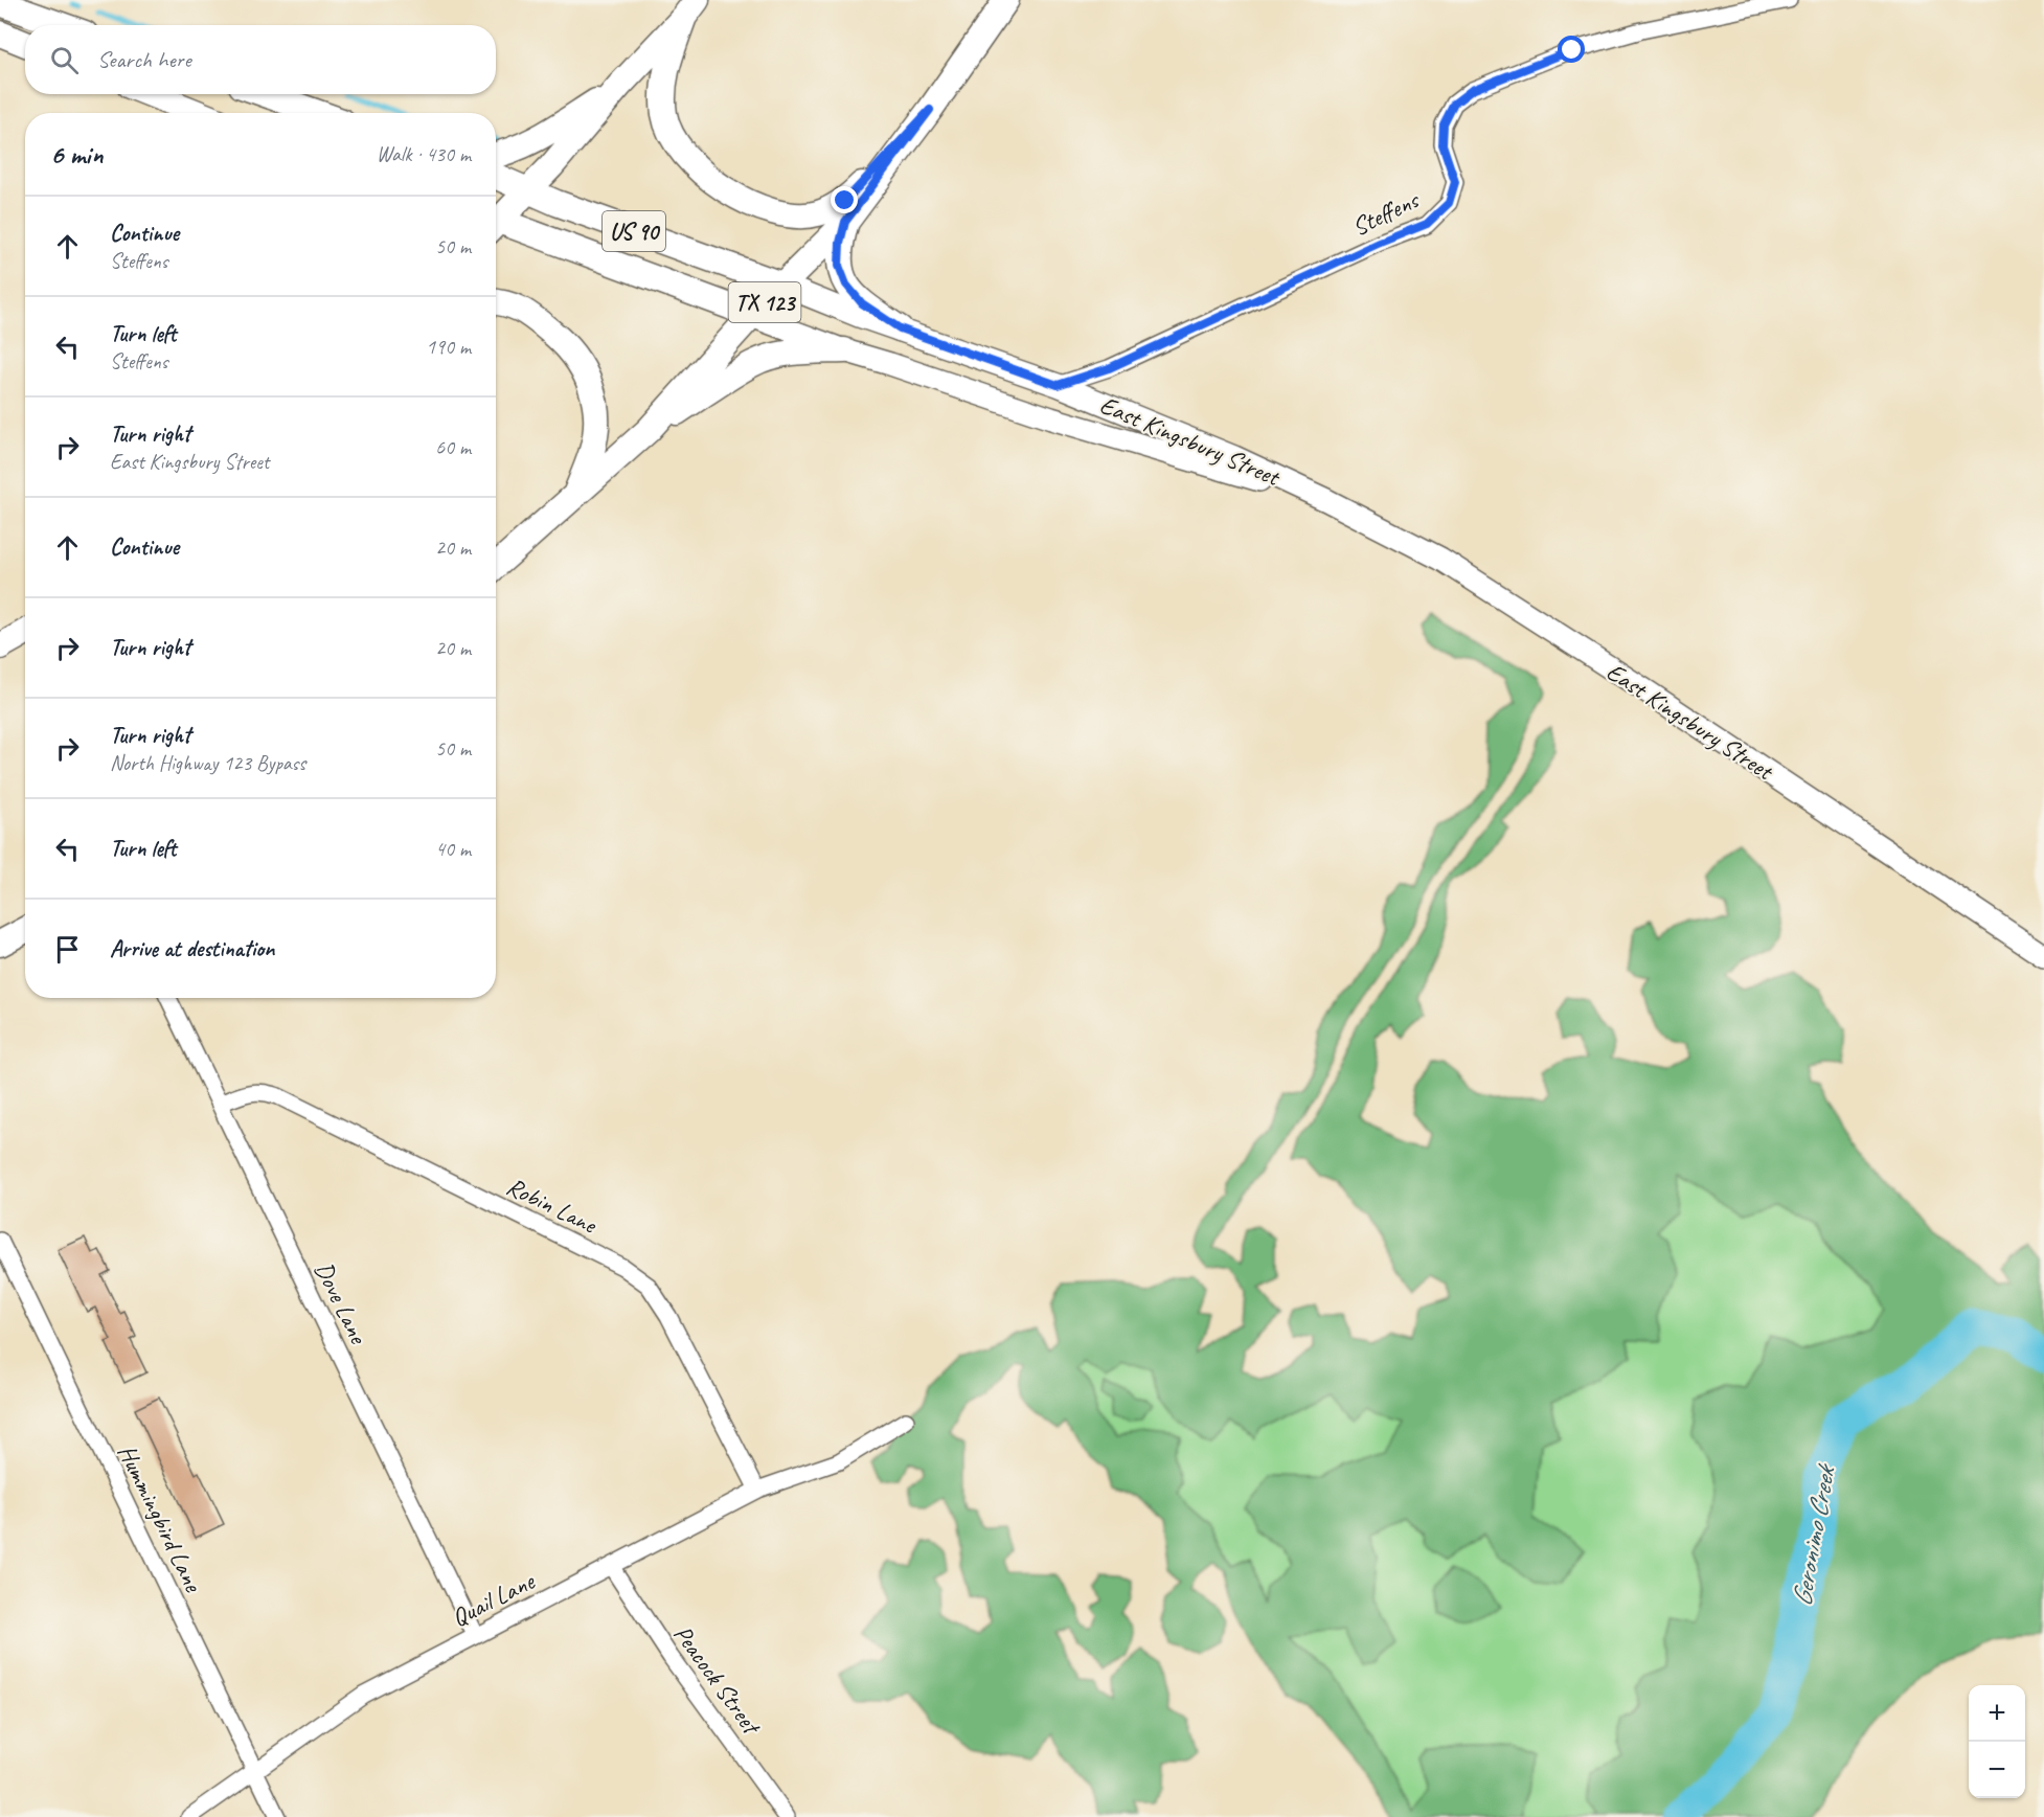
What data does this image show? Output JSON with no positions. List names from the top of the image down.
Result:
{
  "streets": {
    "main road": ["US 90", "TX 123", "East Kingsbury Street"],
    "street": [
      "Steffens",
      "Robin Lane",
      "Dove Lane",
      "Hummingbird Lane",
      "Quail Lane",
      "Peacock Street"
    ]
  },
  "crossings": [
    ["Steffens", "East Kingsbury Street"],
    ["TX 123", "East Kingsbury Street"],
    ["Robin Lane", "Dove Lane"],
    ["Robin Lane", "Quail Lane"],
    ["Dove Lane", "Quail Lane"],
    ["Hummingbird Lane", "Quail Lane"],
    ["Quail Lane", "Peacock Street"]
  ],
  "water": ["Geronimo Creek"],
  "page": {
    "search": "Search here",
    "heading": ["6 min", "Walk · 430 m"],
    "list": [
      ["Continue", "Steffens", "50 m"],
      ["Turn left", "Steffens", "190 m"],
      ["Turn right", "East Kingsbury Street", "60 m"],
      ["Continue", "20 m"],
      ["Turn right", "20 m"],
      ["Turn right", "North Highway 123 Bypass", "50 m"],
      ["Turn left", "40 m"],
      "Arrive at destination"
    ],
    "map_buttons": ["+", "−"]
  }
}
